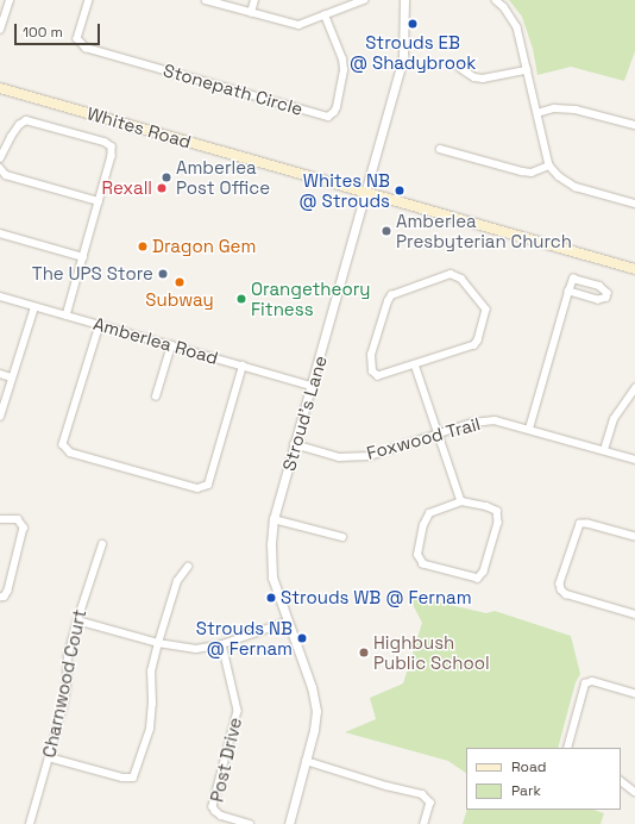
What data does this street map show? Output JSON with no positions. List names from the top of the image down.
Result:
{
  "streets": {
    "main road": ["Whites Road"],
    "street": [
      "Stonepath Circle",
      "Amberlea Road",
      "Stroud's Lane",
      "Foxwood Trail",
      "Charnwood Court",
      "Post Drive"
    ]
  },
  "crossings": [
    ["Whites Road", "Stroud's Lane"],
    ["Amberlea Road", "Stroud's Lane"],
    ["Stroud's Lane", "Foxwood Trail"]
  ],
  "places": [
    "Strouds EB @ Shadybrook",
    "Amberlea Post Office",
    "Rexall",
    "Whites NB @ Strouds",
    "Amberlea Presbyterian Church",
    "Dragon Gem",
    "The UPS Store",
    "Subway",
    "Orangetheory Fitness",
    "Strouds WB @ Fernam",
    "Strouds NB @ Fernam",
    "Highbush Public School"
  ],
  "legend": ["Road", "Park"],
  "scale_bar": "100 m"
}
